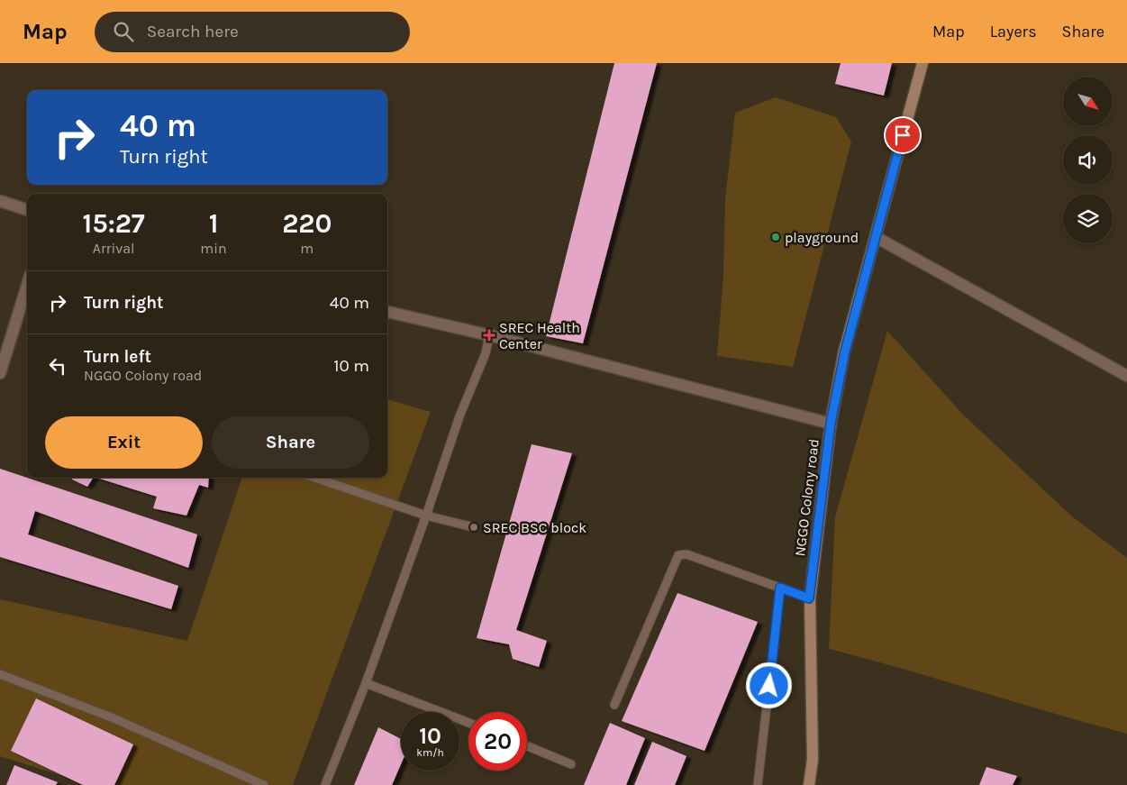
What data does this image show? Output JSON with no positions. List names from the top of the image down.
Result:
{
  "streets": {
    "street": ["NGGO Colony road"]
  },
  "places": {
    "other": ["playground", "SREC BSC block"],
    "health": ["SREC Health Center"]
  },
  "north": "bottom right",
  "page": {
    "header": "Map",
    "search": "Search here",
    "nav": ["Map", "Layers", "Share"],
    "turn": ["40 m", "Turn right"],
    "eta": [
      "15:27",
      "Arrival",
      "1",
      "min",
      "220",
      "m"
    ],
    "list": [
      {
        "name": "Turn right",
        "value": "40 m"
      },
      {
        "name": "Turn left",
        "note": "NGGO Colony road",
        "value": "10 m"
      }
    ],
    "buttons": ["Exit", "Share"],
    "speed": "10 km/h",
    "limit": "20"
  }
}
